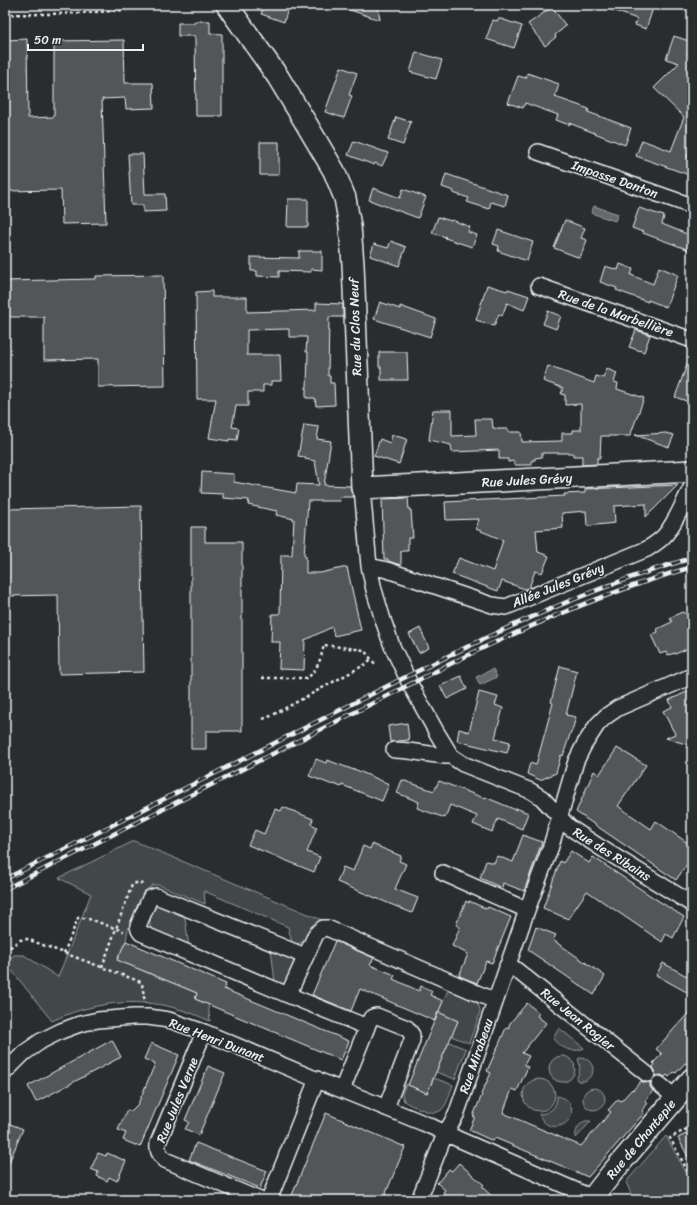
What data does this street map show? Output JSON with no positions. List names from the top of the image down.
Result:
{
  "streets": {
    "street": [
      "Impasse Danton",
      "Rue de la Marbellière",
      "Rue du Clos Neuf",
      "Rue Jules Grévy",
      "Allée Jules Grévy",
      "Rue des Ribains",
      "Rue Jean Rogier",
      "Rue Henri Dunant",
      "Rue Mirabeau",
      "Rue Jules Verne",
      "Rue de Chantepie"
    ]
  },
  "crossings": [
    ["Rue du Clos Neuf", "Rue Jules Grévy"],
    ["Rue du Clos Neuf", "Allée Jules Grévy"],
    ["Rue du Clos Neuf", "Rue des Ribains"],
    ["Rue des Ribains", "Rue Mirabeau"],
    ["Rue Jean Rogier", "Rue Mirabeau"],
    ["Rue Henri Dunant", "Rue Mirabeau"],
    ["Rue Henri Dunant", "Rue Jules Verne"],
    ["Rue Henri Dunant", "Rue de Chantepie"]
  ],
  "scale_bar": "50 m"
}
